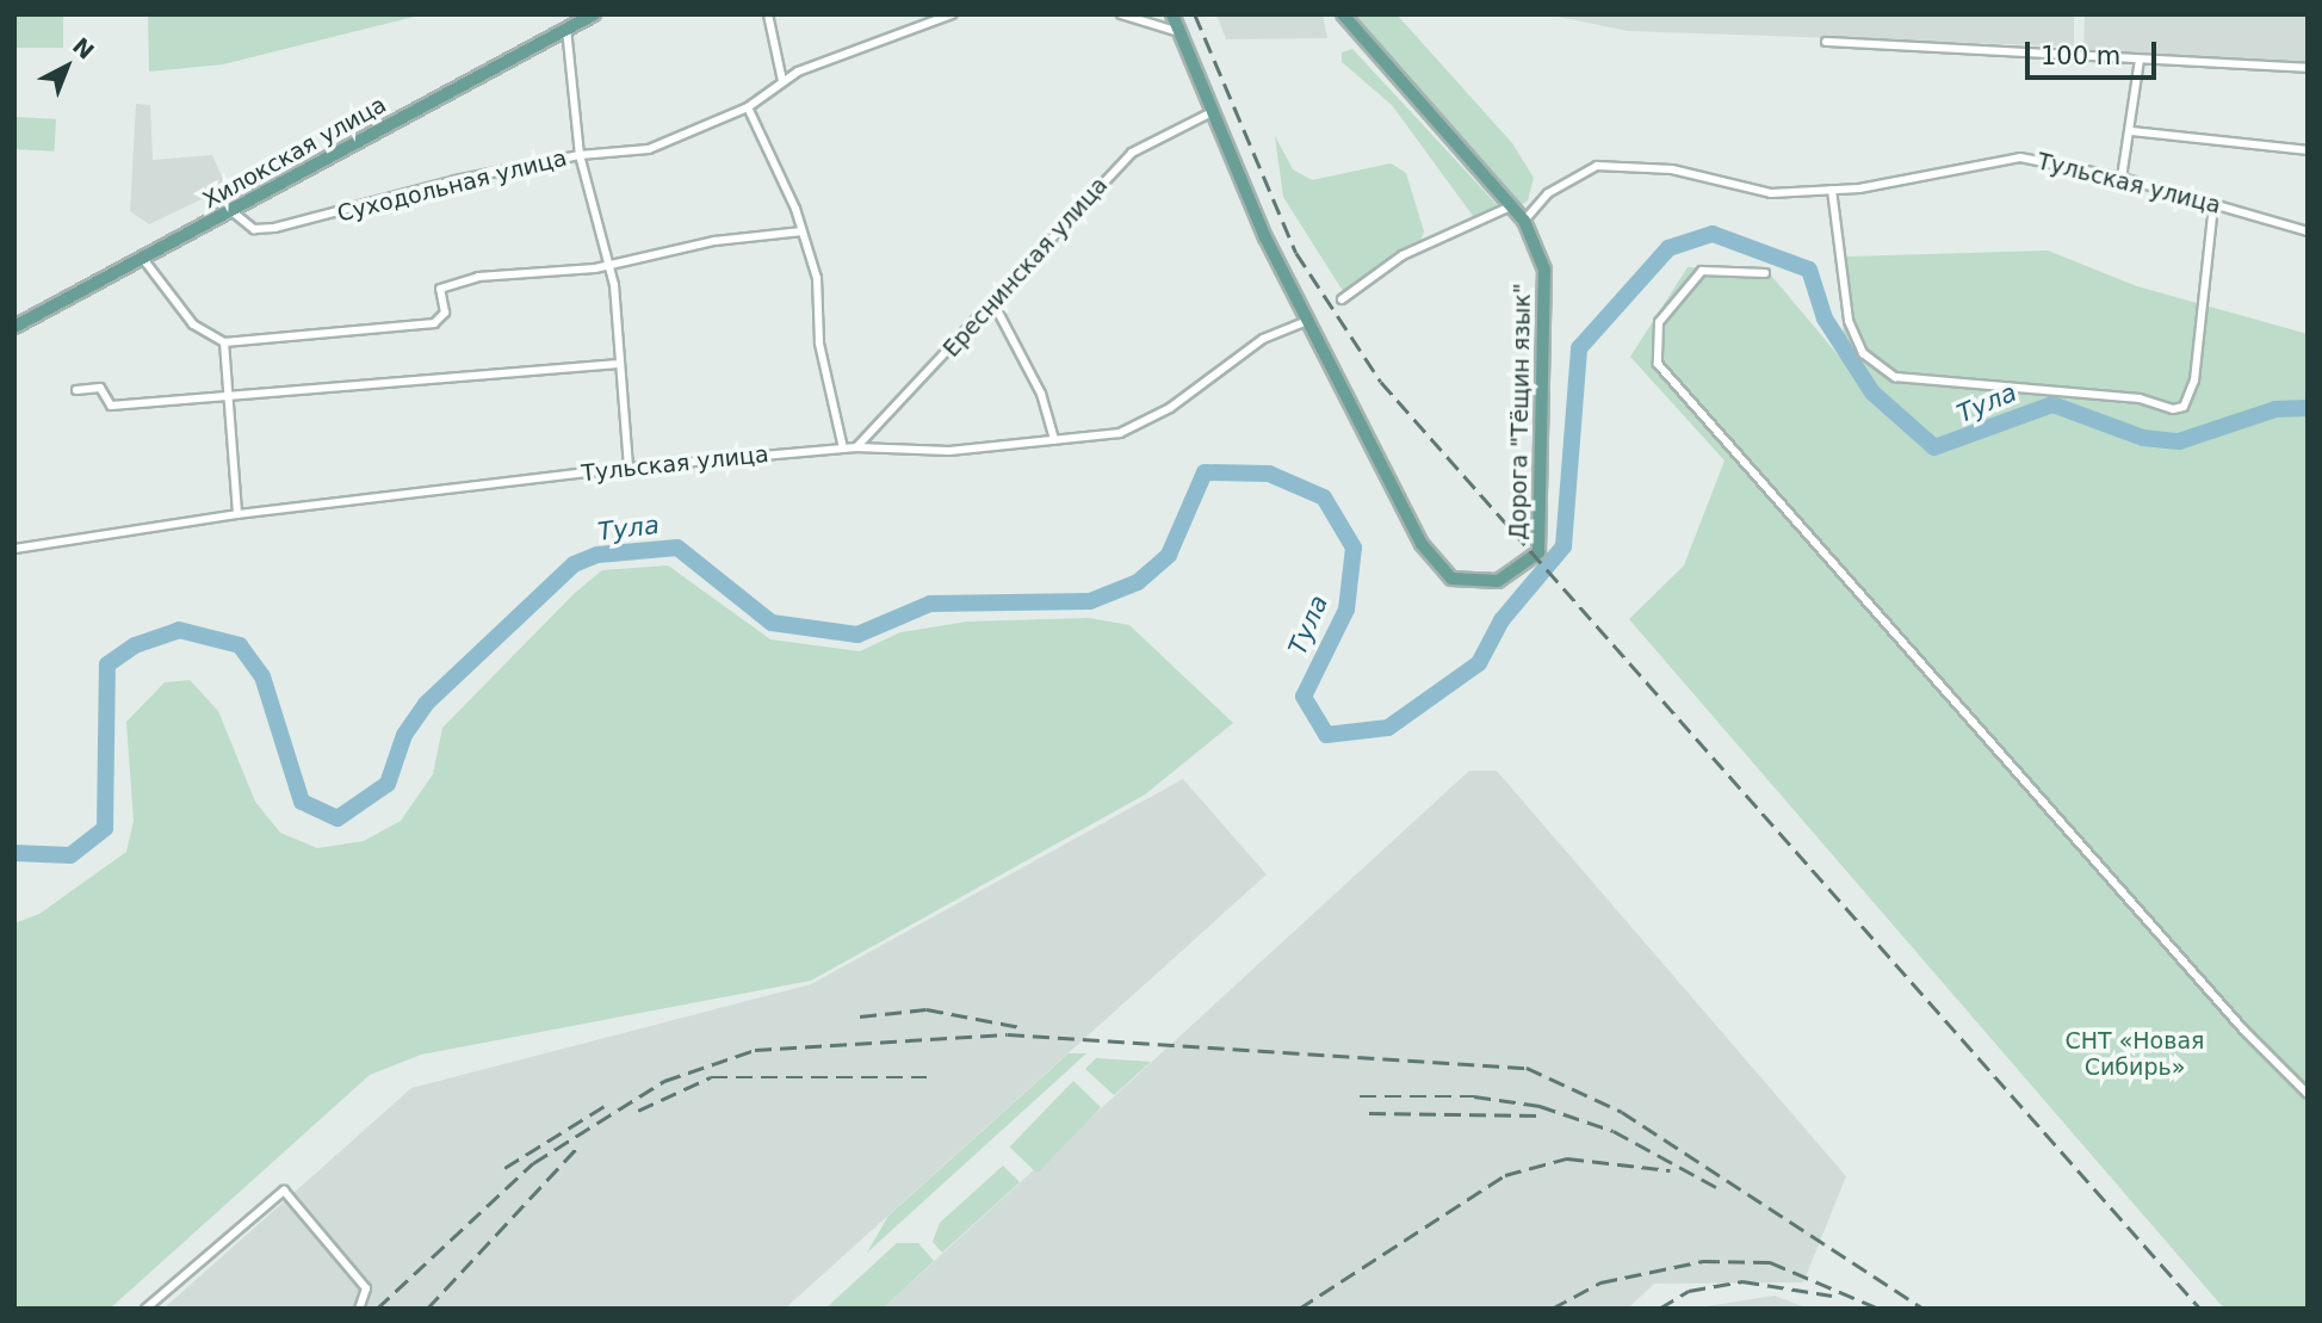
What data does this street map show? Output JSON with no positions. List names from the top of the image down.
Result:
{
  "streets": {
    "main road": ["Хилокская улица", "Дорога \"Тёщин язык\""],
    "street": ["Тульская улица", "Суходольная улица", "Ереснинская улица"]
  },
  "crossings": [
    ["Хилокская улица", "Суходольная улица"],
    ["Тульская улица", "Ереснинская улица"],
    ["Тульская улица", "Дорога \"Тёщин язык\""],
    ["Ереснинская улица", "Дорога \"Тёщин язык\""]
  ],
  "water": ["Тула"],
  "parks": ["СНТ «Новая Сибирь»"],
  "scale_bar": "100 m",
  "north": "top right"
}
